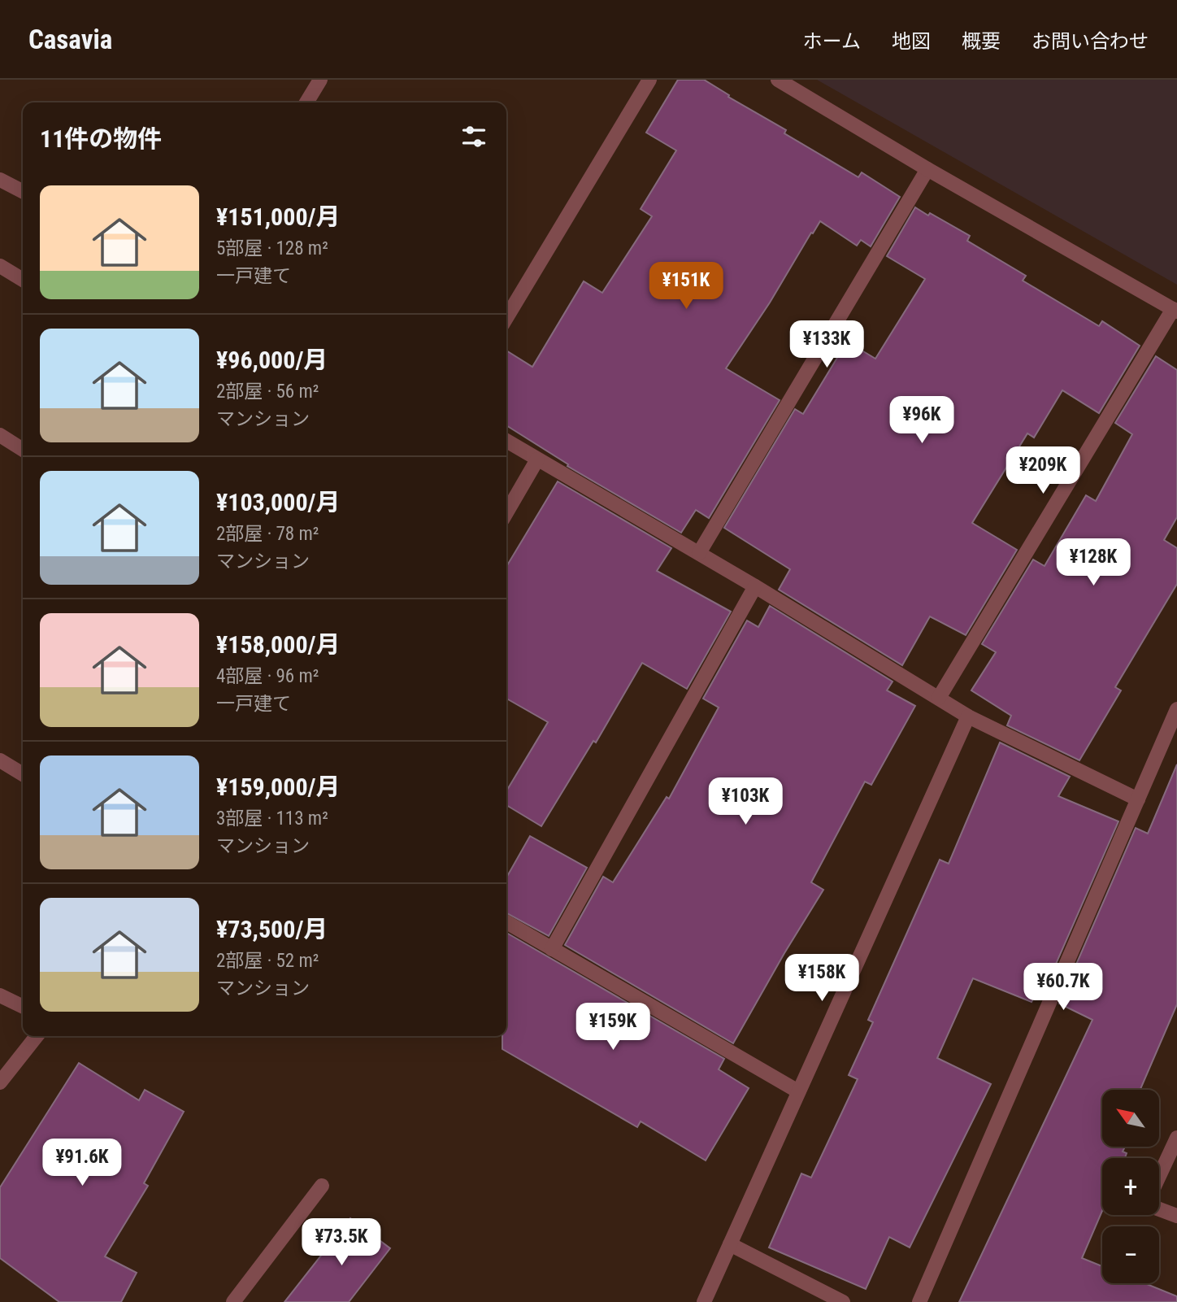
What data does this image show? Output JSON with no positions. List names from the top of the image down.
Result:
{
  "north": "top left",
  "page": {
    "header": "Casavia",
    "nav": [
      "ホーム",
      "地図",
      "概要",
      "お問い合わせ"
    ],
    "heading": "11件の物件",
    "list": [
      {
        "name": "¥151,000/月",
        "note": "5部屋 · 128 m² · 一戸建て"
      },
      {
        "name": "¥96,000/月",
        "note": "2部屋 · 56 m² · マンション"
      },
      {
        "name": "¥103,000/月",
        "note": "2部屋 · 78 m² · マンション"
      },
      {
        "name": "¥158,000/月",
        "note": "4部屋 · 96 m² · 一戸建て"
      },
      {
        "name": "¥159,000/月",
        "note": "3部屋 · 113 m² · マンション"
      },
      {
        "name": "¥73,500/月",
        "note": "2部屋 · 52 m² · マンション"
      }
    ],
    "price": [
      "¥151K",
      "¥133K",
      "¥96K",
      "¥209K",
      "¥128K",
      "¥103K",
      "¥158K",
      "¥60.7K",
      "¥159K",
      "¥91.6K",
      "¥73.5K"
    ],
    "map_buttons": ["+", "−"]
  }
}
